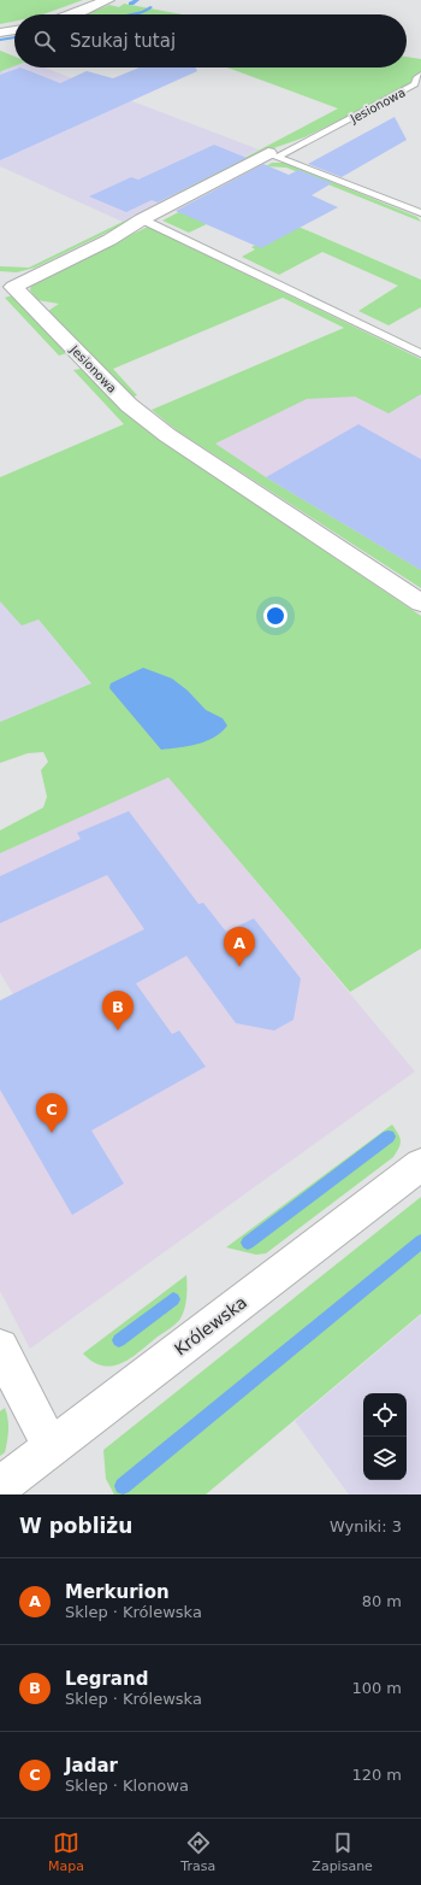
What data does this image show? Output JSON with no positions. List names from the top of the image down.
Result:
{
  "streets": {
    "street": ["Jesionowa", "Królewska"]
  },
  "page": {
    "search": "Szukaj tutaj",
    "pins": ["A", "B", "C"],
    "heading": ["W pobliżu", "Wyniki: 3"],
    "list": [
      {
        "mark": "A",
        "name": "Merkurion",
        "note": "Sklep · Królewska",
        "value": "80 m"
      },
      {
        "mark": "B",
        "name": "Legrand",
        "note": "Sklep · Królewska",
        "value": "100 m"
      },
      {
        "mark": "C",
        "name": "Jadar",
        "note": "Sklep · Klonowa",
        "value": "120 m"
      }
    ],
    "nav": ["Mapa", "Trasa", "Zapisane"]
  }
}
